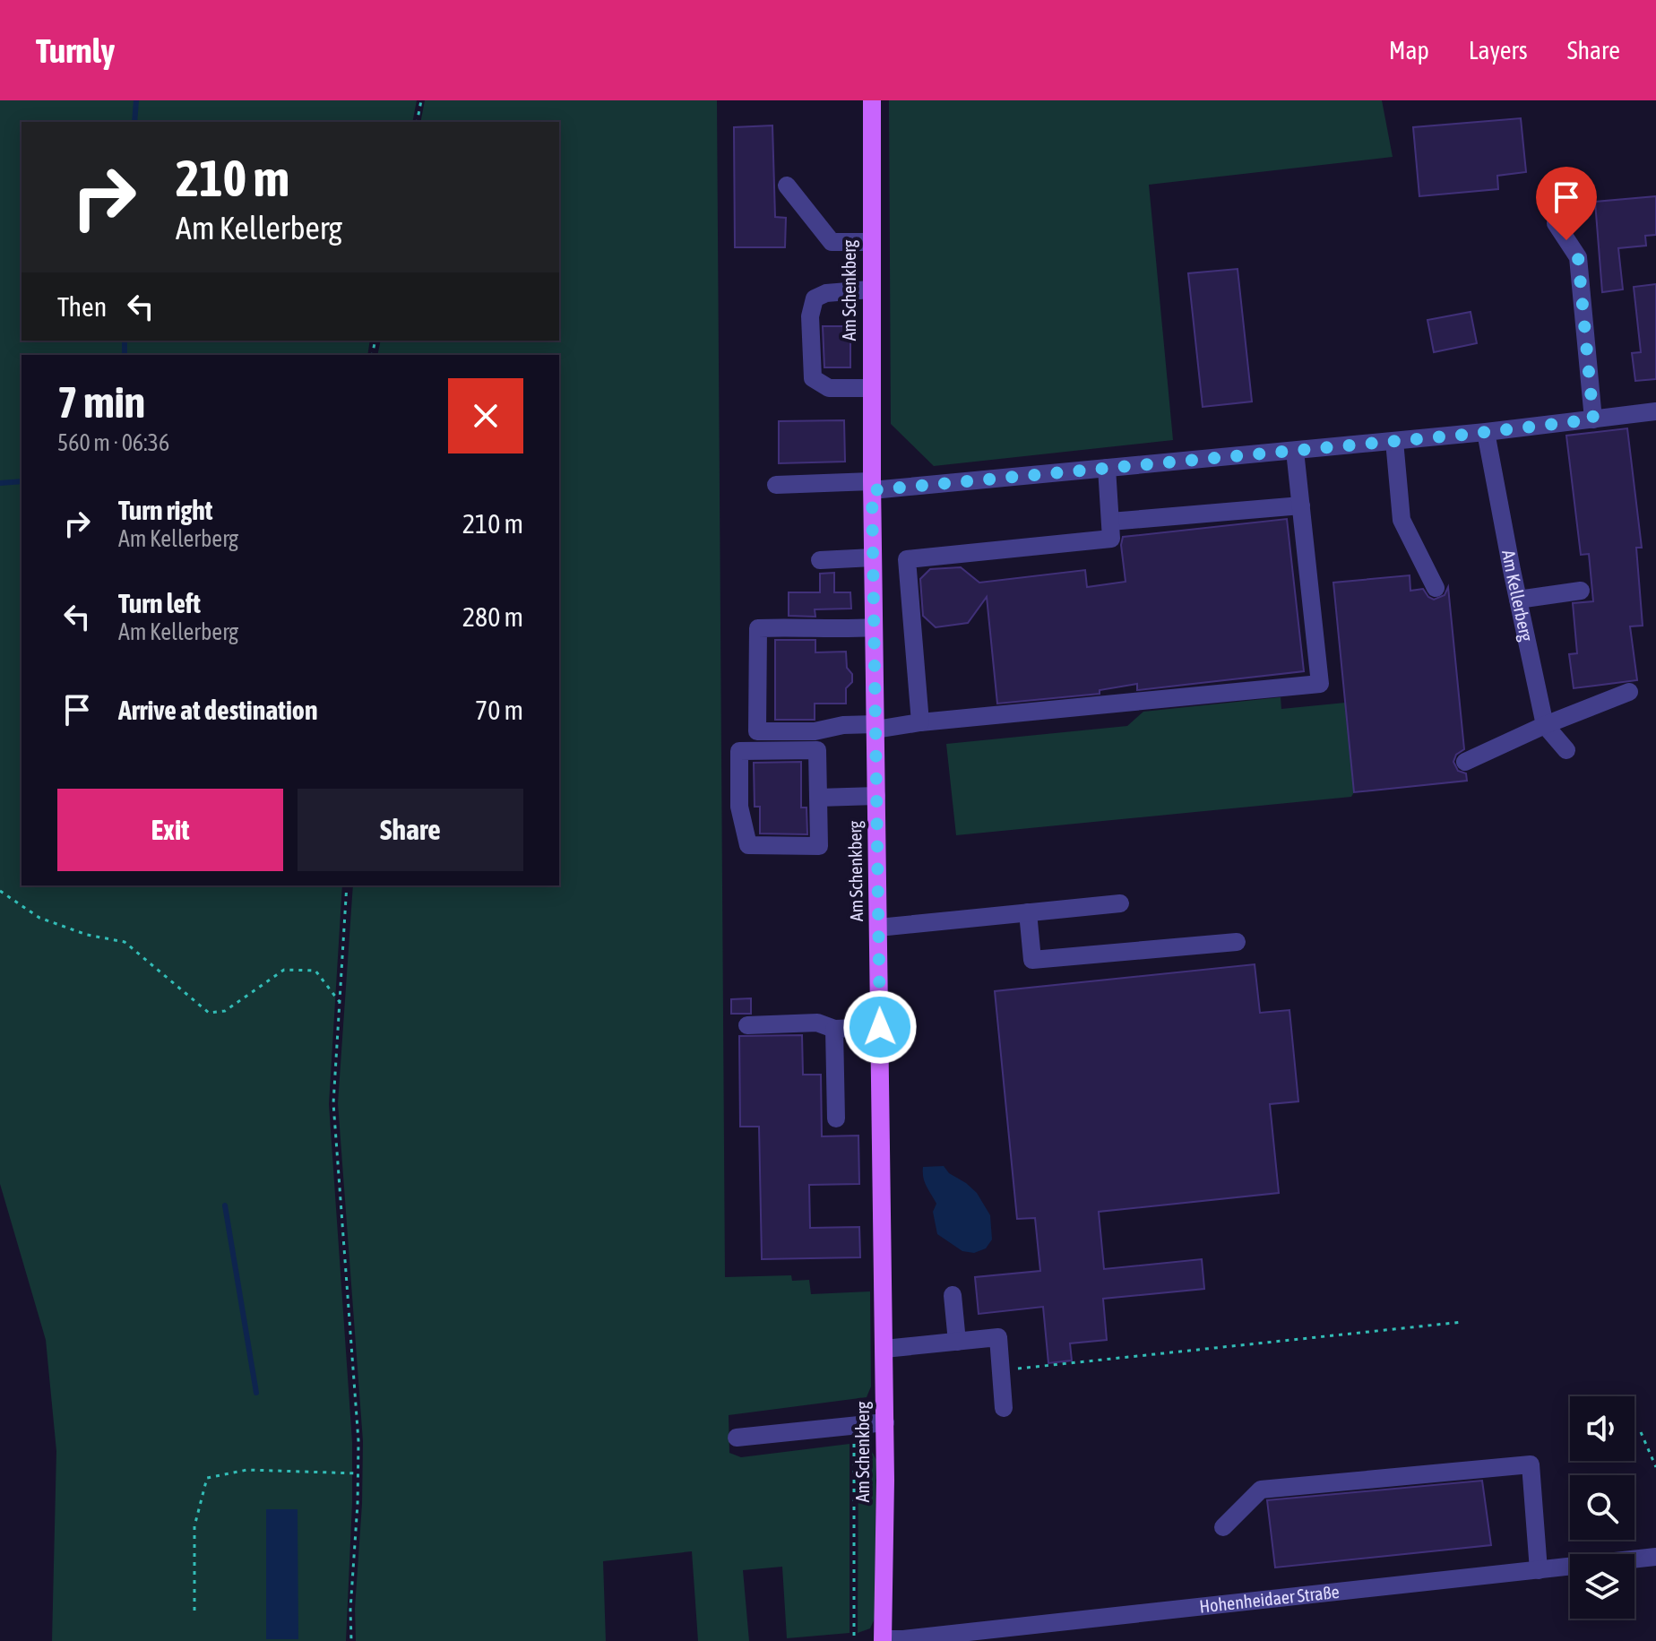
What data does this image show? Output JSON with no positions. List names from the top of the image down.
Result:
{
  "streets": {
    "main road": ["Am Schenkberg"],
    "street": ["Am Kellerberg", "Hohenheidaer Straße"]
  },
  "crossings": [
    ["Am Schenkberg", "Hohenheidaer Straße"]
  ],
  "page": {
    "header": "Turnly",
    "nav": ["Map", "Layers", "Share"],
    "turn": ["210 m", "Am Kellerberg"],
    "then": "Then",
    "heading": ["7 min", "560 m · 06:36"],
    "list": [
      {
        "name": "Turn right",
        "note": "Am Kellerberg",
        "value": "210 m"
      },
      {
        "name": "Turn left",
        "note": "Am Kellerberg",
        "value": "280 m"
      },
      {
        "name": "Arrive at destination",
        "value": "70 m"
      }
    ],
    "buttons": ["Exit", "Share"]
  }
}
